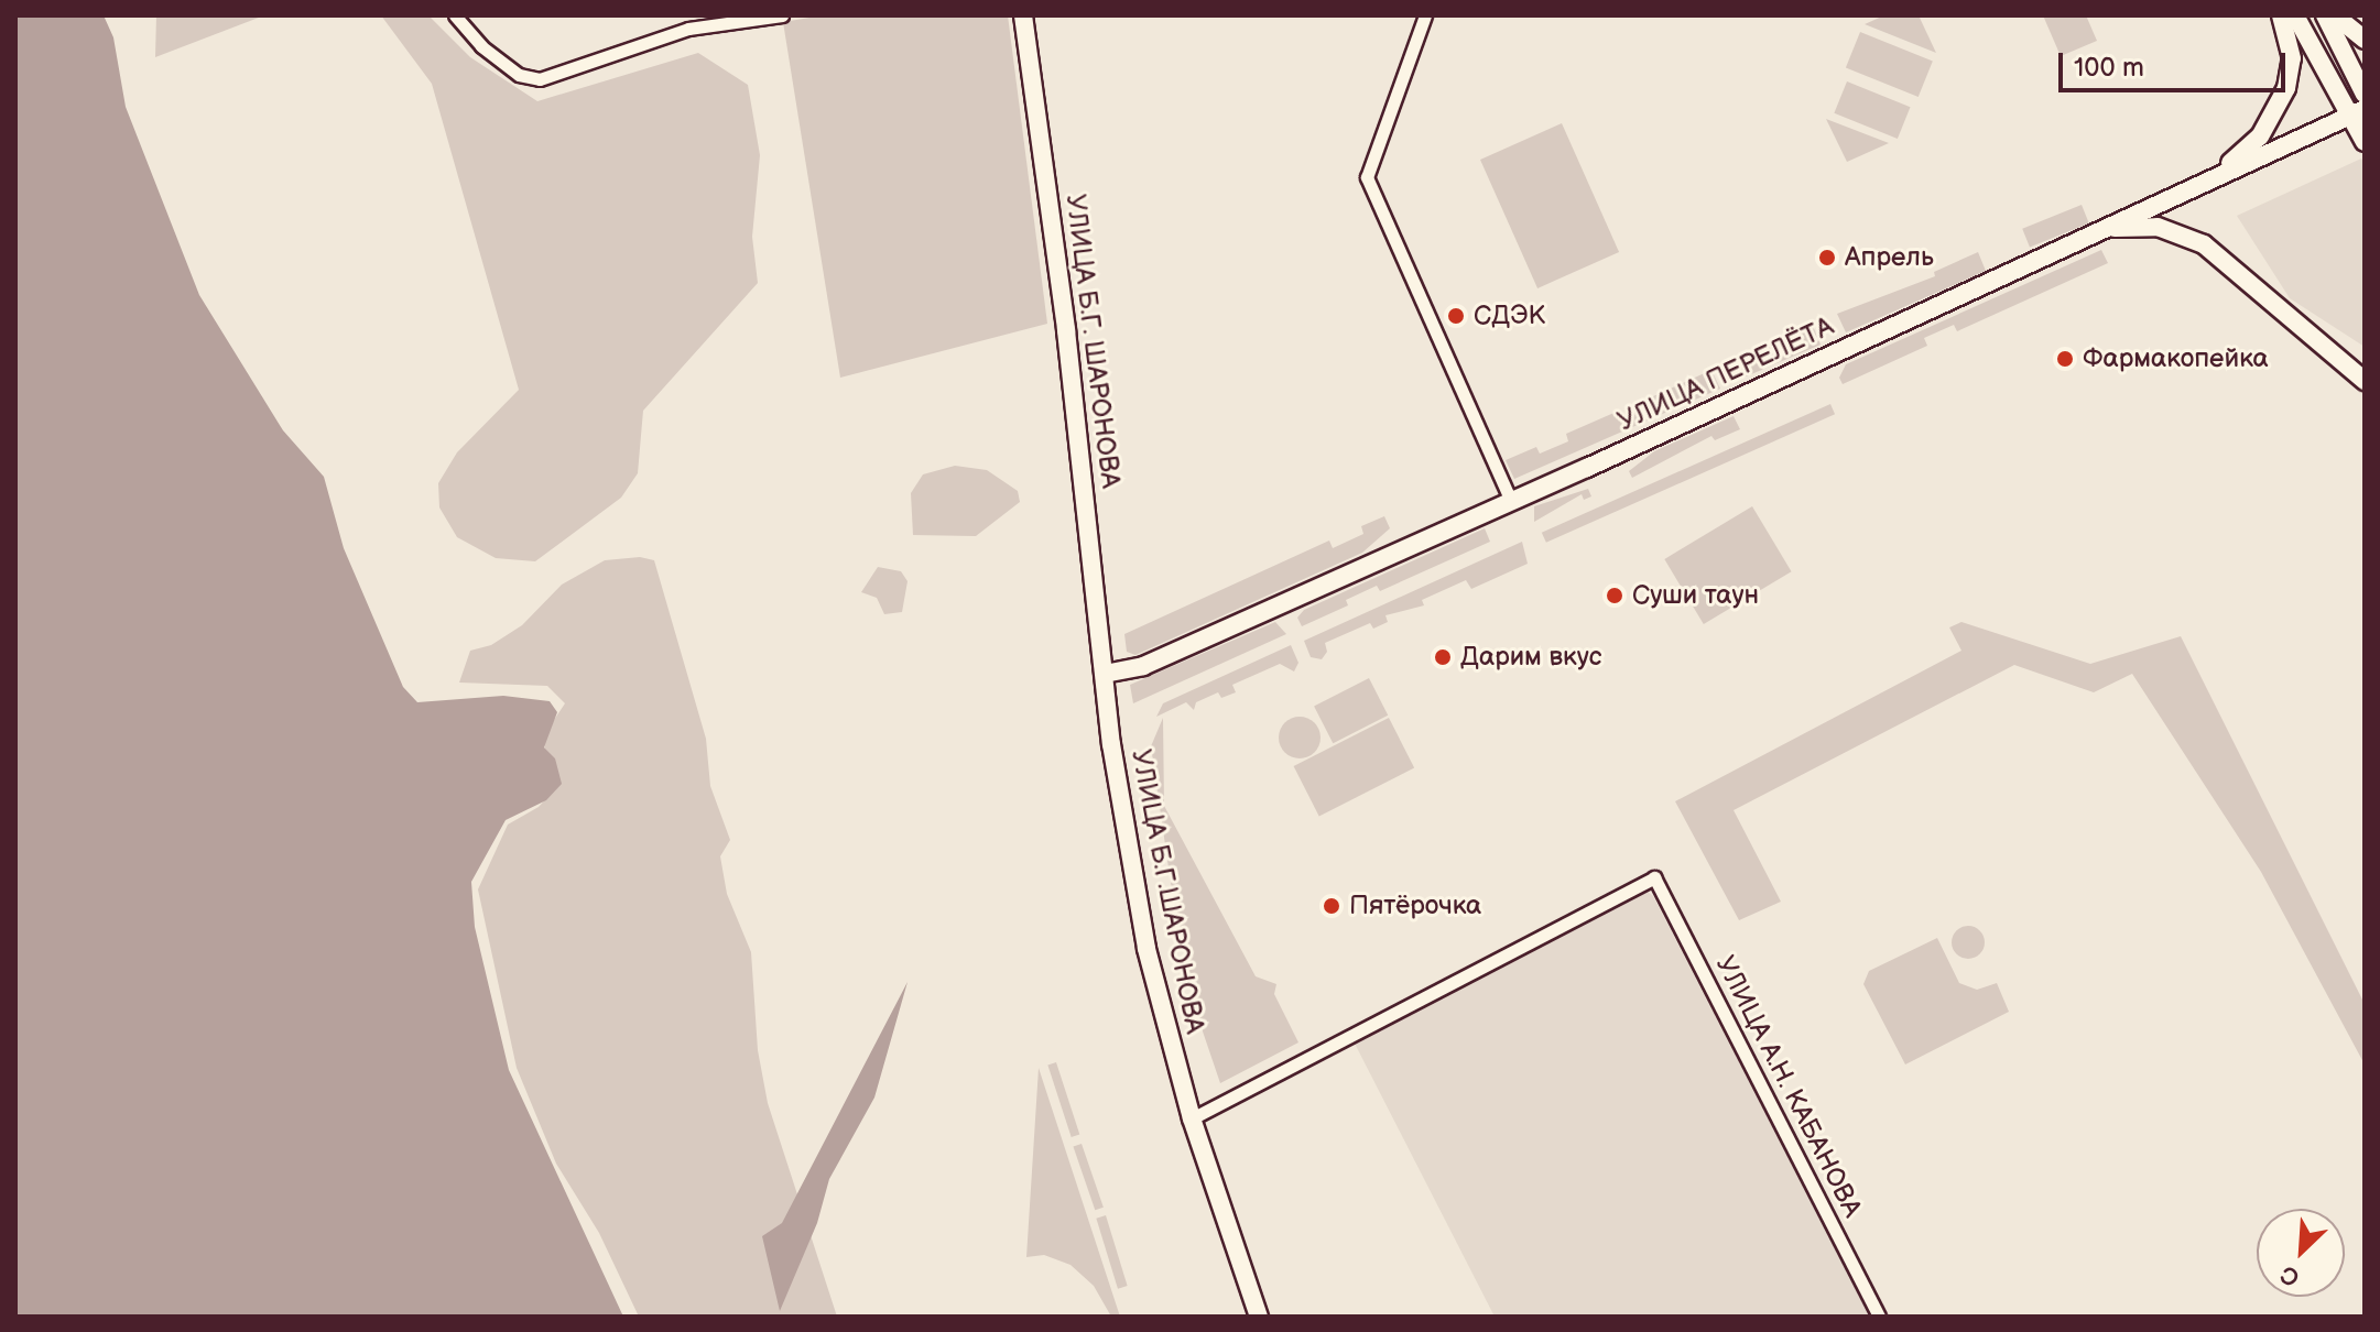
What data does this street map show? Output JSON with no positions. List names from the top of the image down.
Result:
{
  "streets": {
    "street": [
      "УЛИЦА Б.Г. ШАРОНОВА",
      "УЛИЦА ПЕРЕЛЁТА",
      "УЛИЦА Б.Г.ШАРОНОВА",
      "УЛИЦА А.Н. КАБАНОВА"
    ]
  },
  "crossings": [
    ["УЛИЦА Б.Г. ШАРОНОВА", "УЛИЦА ПЕРЕЛЁТА"],
    ["УЛИЦА Б.Г. ШАРОНОВА", "УЛИЦА Б.Г.ШАРОНОВА"],
    ["УЛИЦА ПЕРЕЛЁТА", "УЛИЦА Б.Г.ШАРОНОВА"],
    ["УЛИЦА Б.Г.ШАРОНОВА", "УЛИЦА А.Н. КАБАНОВА"]
  ],
  "places": [
    "Апрель",
    "СДЭК",
    "Фармакопейка",
    "Суши таун",
    "Дарим вкус",
    "Пятёрочка"
  ],
  "scale_bar": "100 m",
  "north": "bottom left"
}
